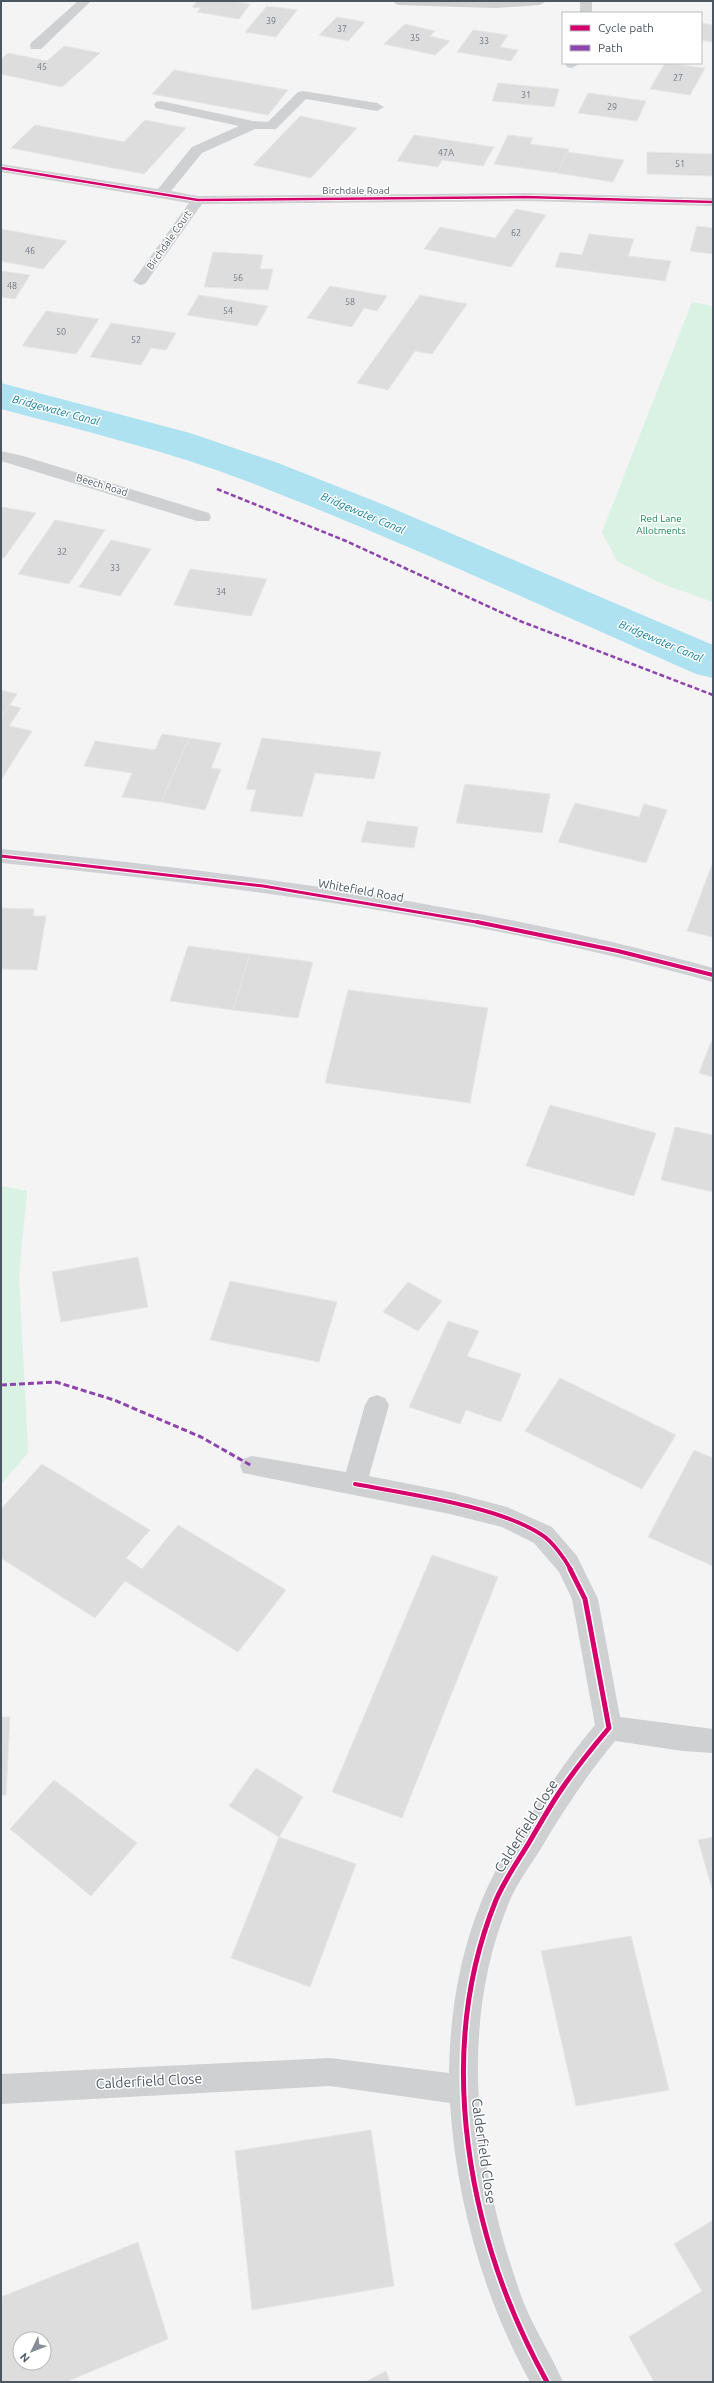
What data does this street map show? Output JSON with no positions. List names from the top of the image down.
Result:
{
  "streets": {
    "street": [
      "Birchdale Road",
      "Birchdale Court",
      "Beech Road",
      "Whitefield Road",
      "Calderfield Close"
    ]
  },
  "crossings": [
    ["Birchdale Road", "Birchdale Court"]
  ],
  "water": ["Bridgewater Canal"],
  "parks": ["Red Lane Allotments"],
  "house_numbers": [
    "39",
    "37",
    "35",
    "33",
    "45",
    "27",
    "31",
    "29",
    "47A",
    "51",
    "62",
    "46",
    "56",
    "48",
    "58",
    "54",
    "50",
    "52",
    "32",
    "33",
    "34"
  ],
  "legend": ["Cycle path", "Path"],
  "north": "bottom left"
}
